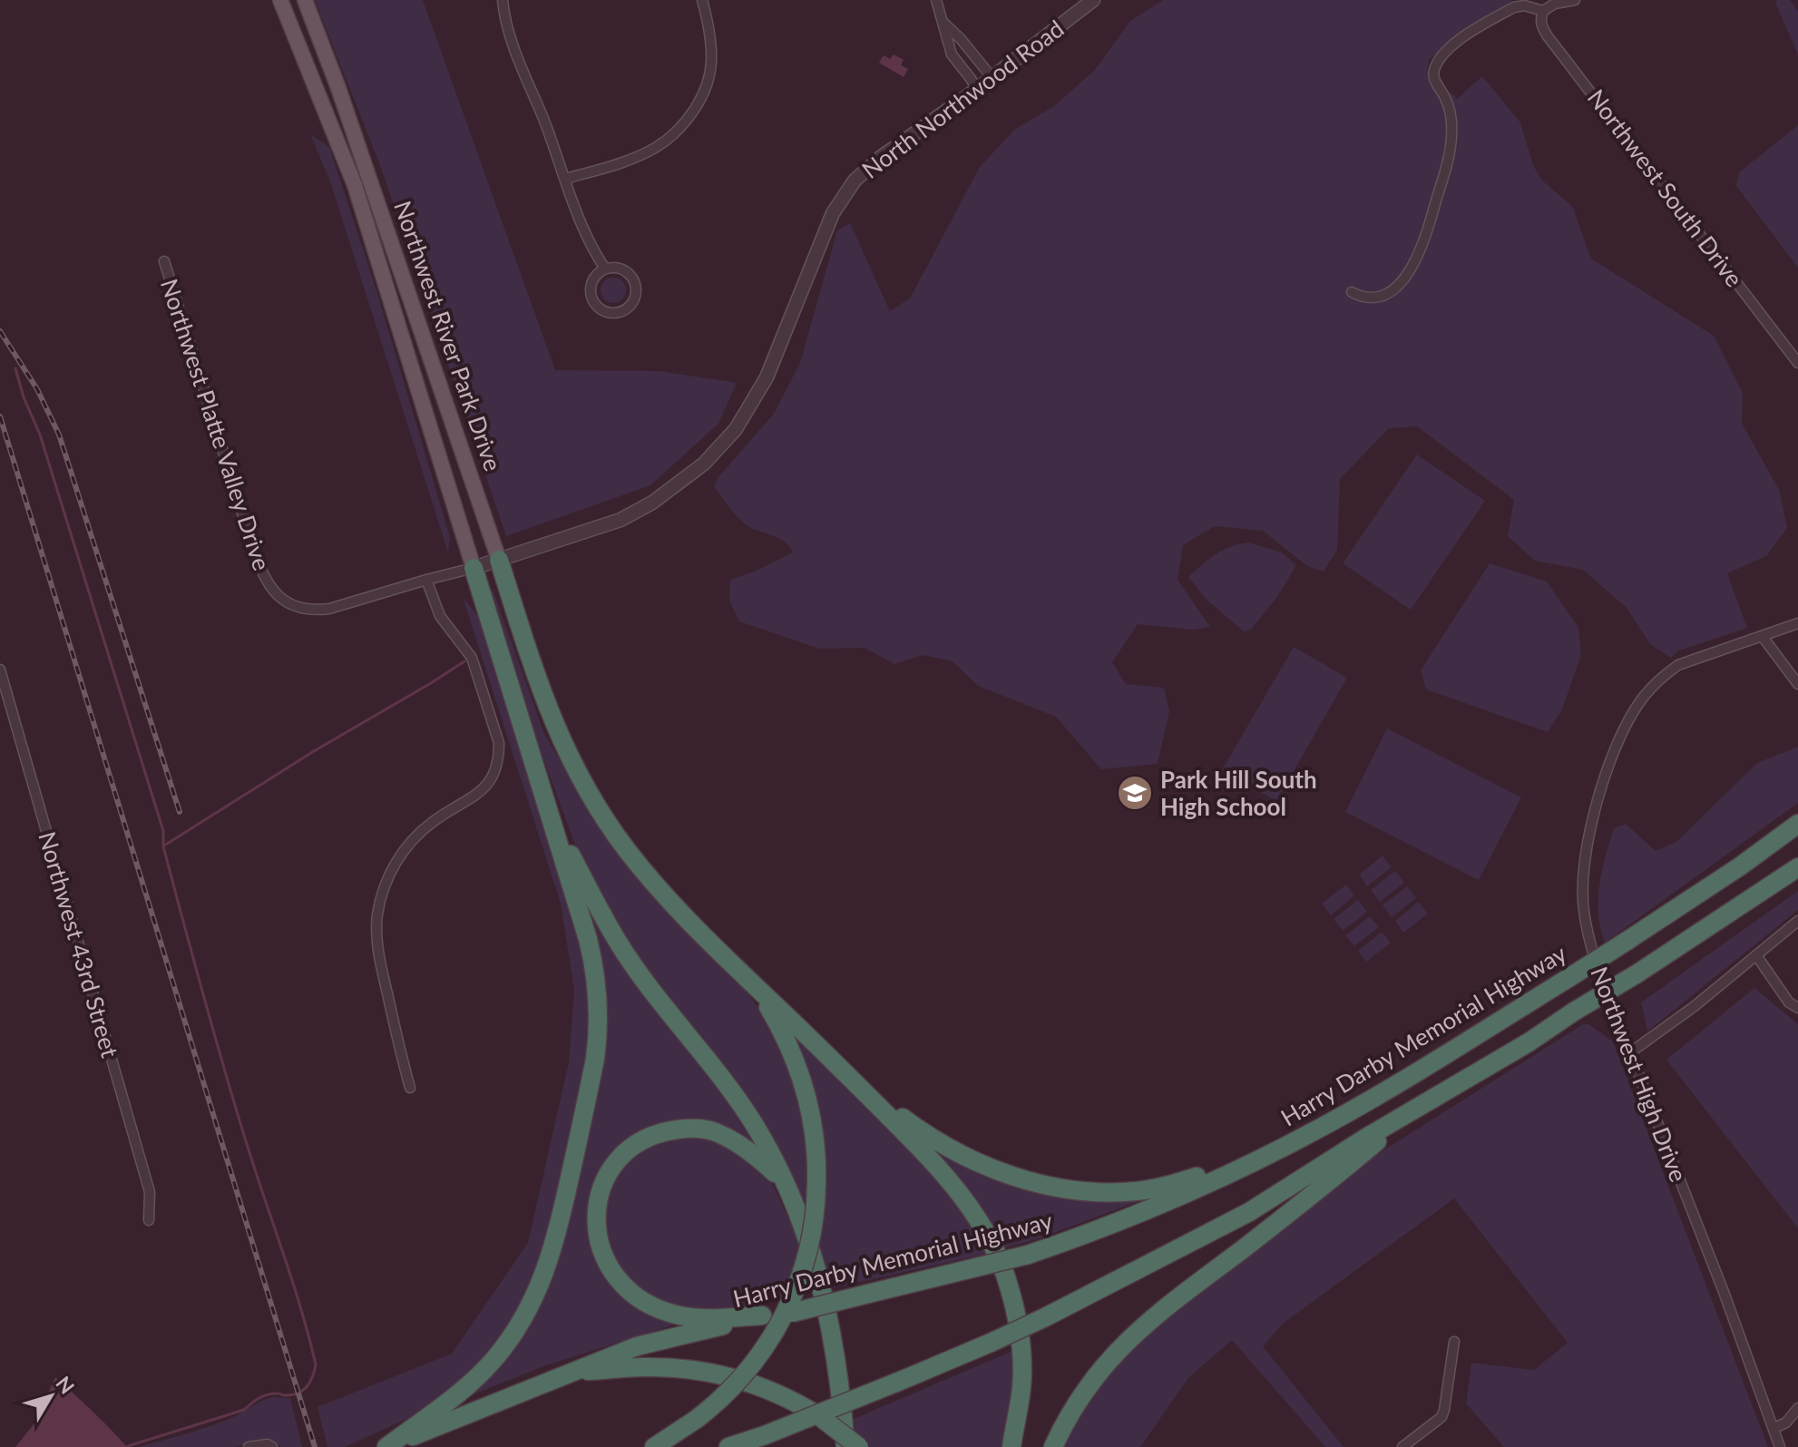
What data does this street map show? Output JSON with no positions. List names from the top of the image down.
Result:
{
  "streets": {
    "highway": ["Northwest River Park Drive", "Harry Darby Memorial Highway"],
    "street": [
      "North Northwood Road",
      "Northwest South Drive",
      "Northwest Platte Valley Drive",
      "Northwest 43rd Street",
      "Northwest High Drive"
    ]
  },
  "crossings": [
    ["North Northwood Road", "Northwest River Park Drive"],
    ["North Northwood Road", "Northwest Platte Valley Drive"],
    ["Northwest River Park Drive", "Northwest Platte Valley Drive"]
  ],
  "places": {
    "school or university": ["Park Hill South High School"]
  },
  "north": "top right"
}
